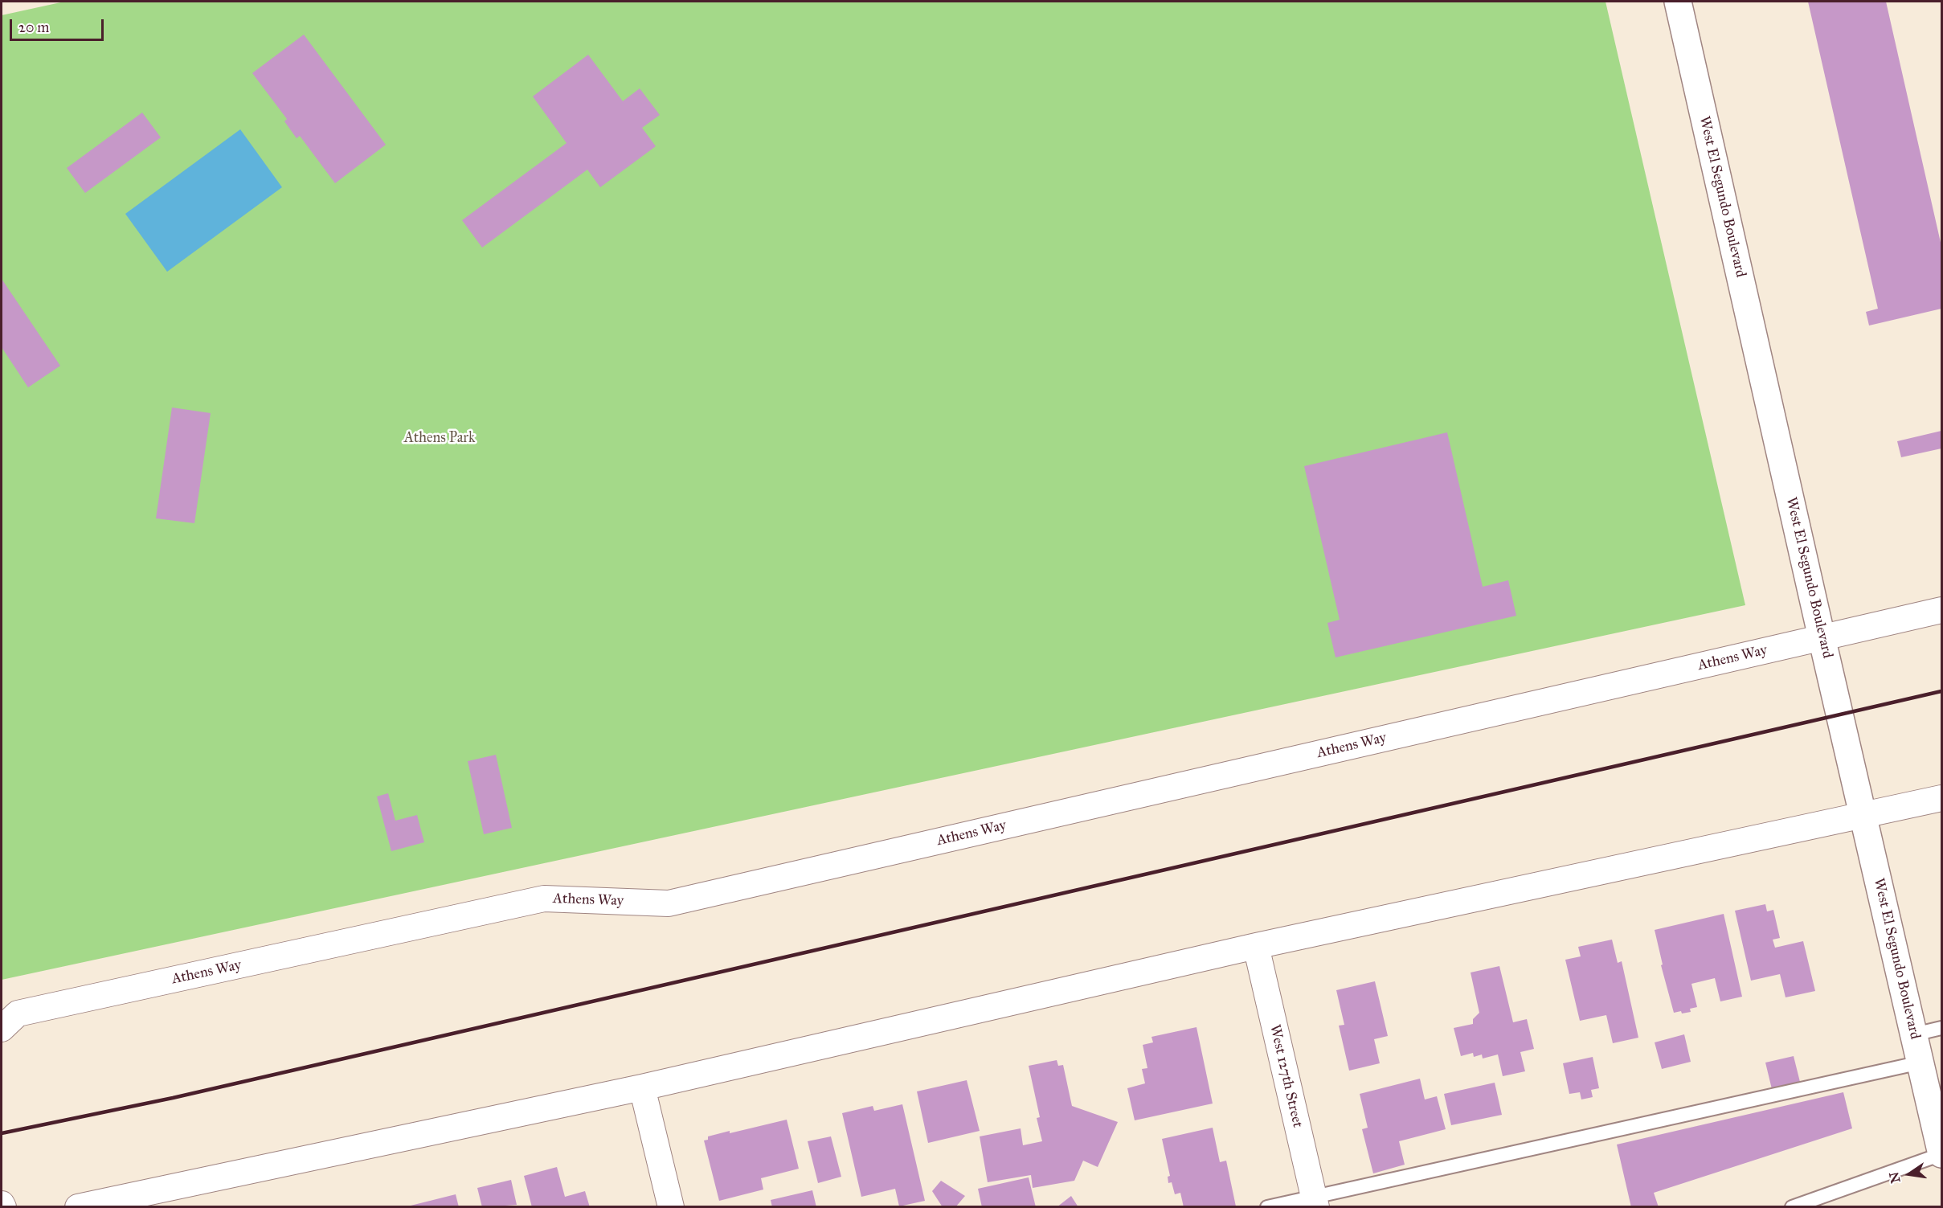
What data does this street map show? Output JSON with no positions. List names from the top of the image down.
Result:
{
  "streets": {
    "main road": ["West El Segundo Boulevard"],
    "street": ["Athens Way", "West 127th Street"]
  },
  "crossings": [
    ["West El Segundo Boulevard", "Athens Way"]
  ],
  "parks": ["Athens Park"],
  "scale_bar": "20 m",
  "north": "left"
}
